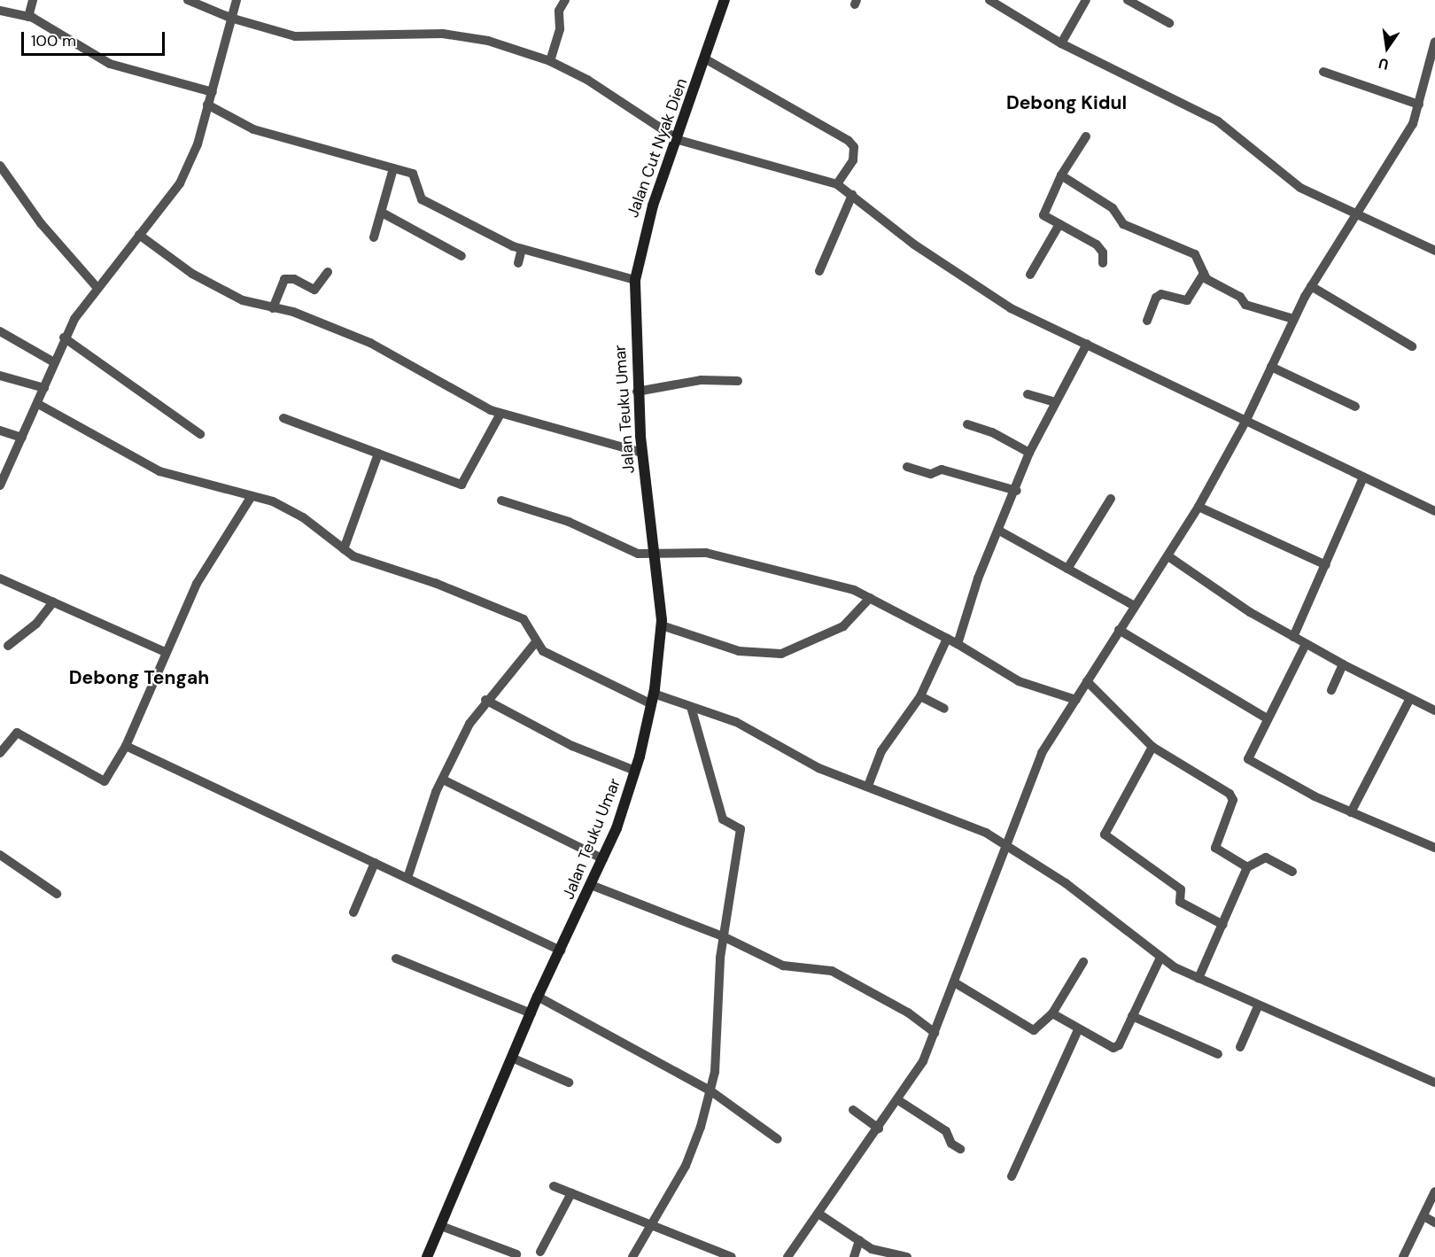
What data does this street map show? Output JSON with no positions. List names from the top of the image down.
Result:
{
  "streets": {
    "main road": ["Jalan Cut Nyak Dien", "Jalan Teuku Umar"]
  },
  "crossings": [
    ["Jalan Cut Nyak Dien", "Jalan Teuku Umar"]
  ],
  "districts": ["Debong Kidul", "Debong Tengah"],
  "scale_bar": "100 m",
  "north": "bottom"
}
